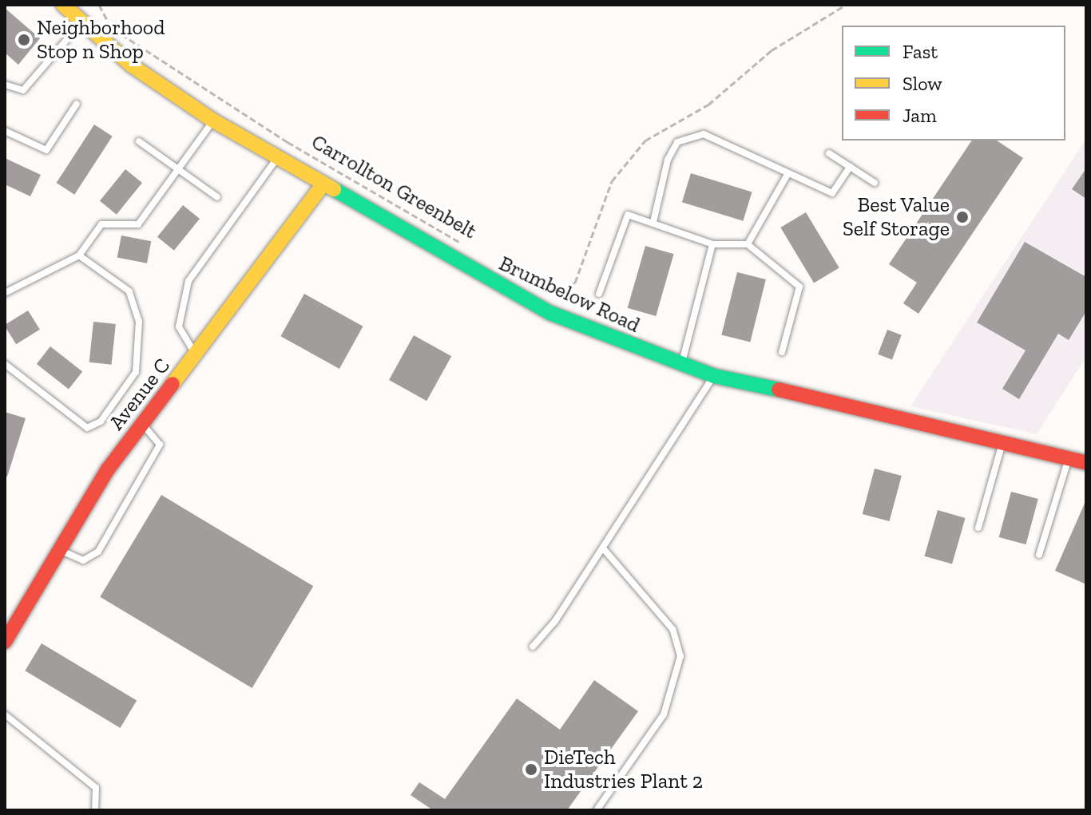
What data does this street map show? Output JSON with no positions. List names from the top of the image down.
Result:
{
  "streets": {
    "street": ["Brumbelow Road", "Avenue C"],
    "path": ["Carrollton Greenbelt"]
  },
  "crossings": [
    ["Brumbelow Road", "Avenue C"]
  ],
  "places": ["Neighborhood Stop n Shop", "Best Value Self Storage", "DieTech Industries Plant 2"],
  "legend": ["Fast", "Slow", "Jam"]
}
